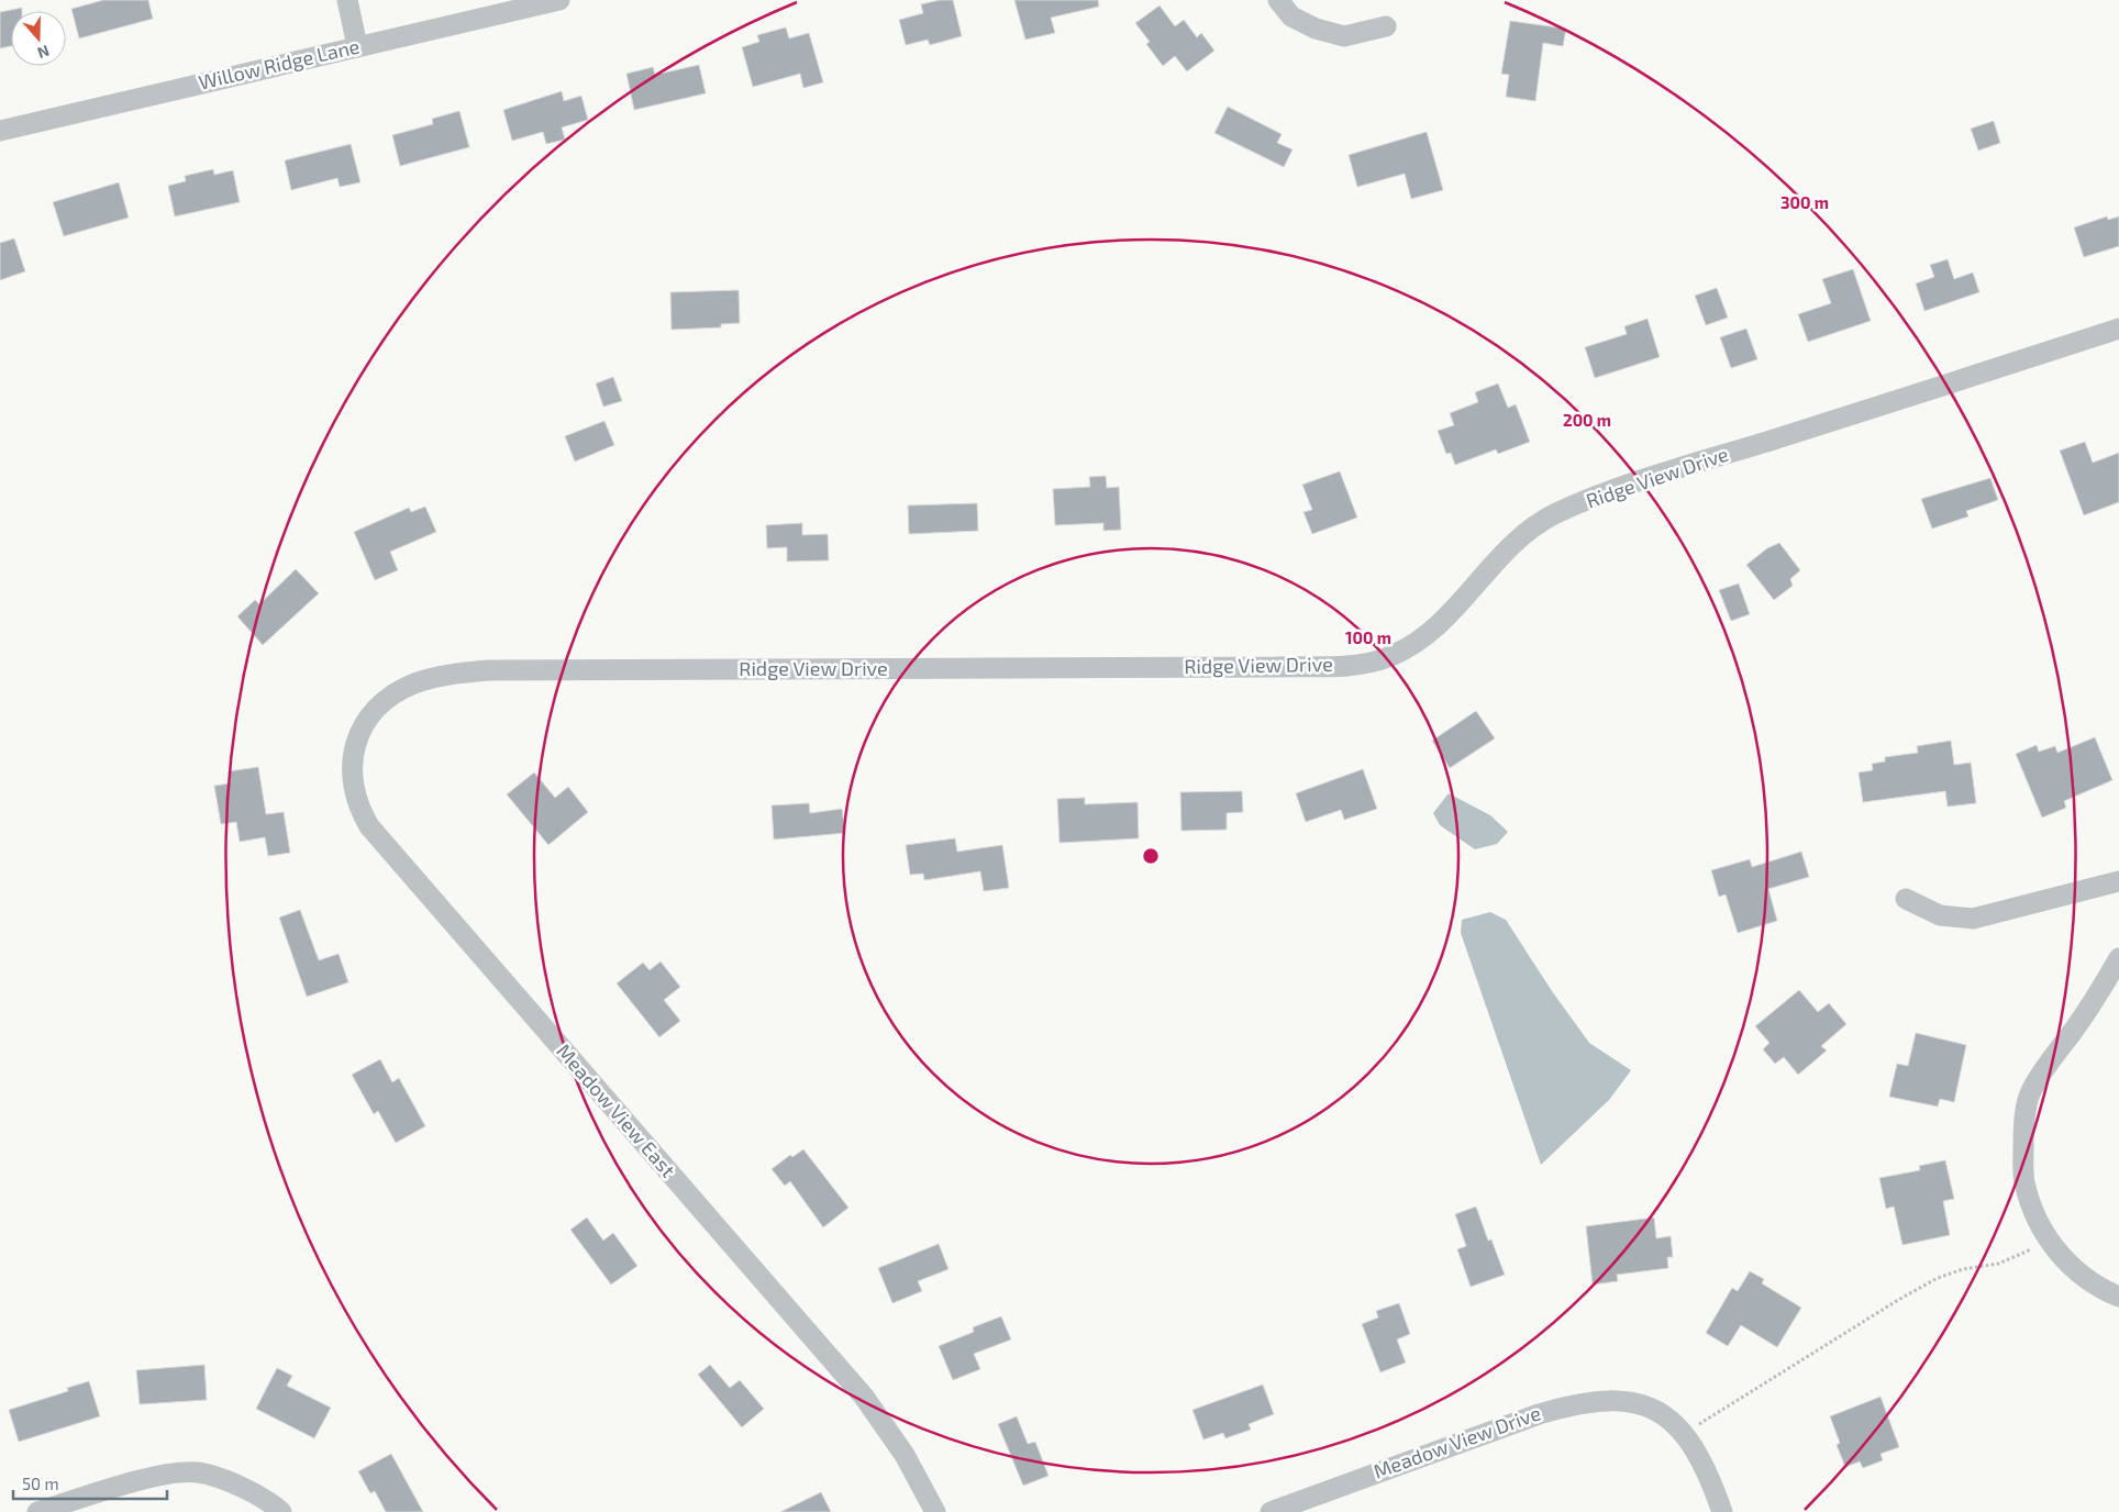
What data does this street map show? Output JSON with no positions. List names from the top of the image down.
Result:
{
  "streets": {
    "street": [
      "Willow Ridge Lane",
      "Ridge View Drive",
      "Meadow View East",
      "Meadow View Drive"
    ]
  },
  "crossings": [
    ["Ridge View Drive", "Meadow View East"]
  ],
  "scale_bar": "50 m",
  "north": "bottom",
  "rings": ["300 m", "200 m", "100 m"]
}
